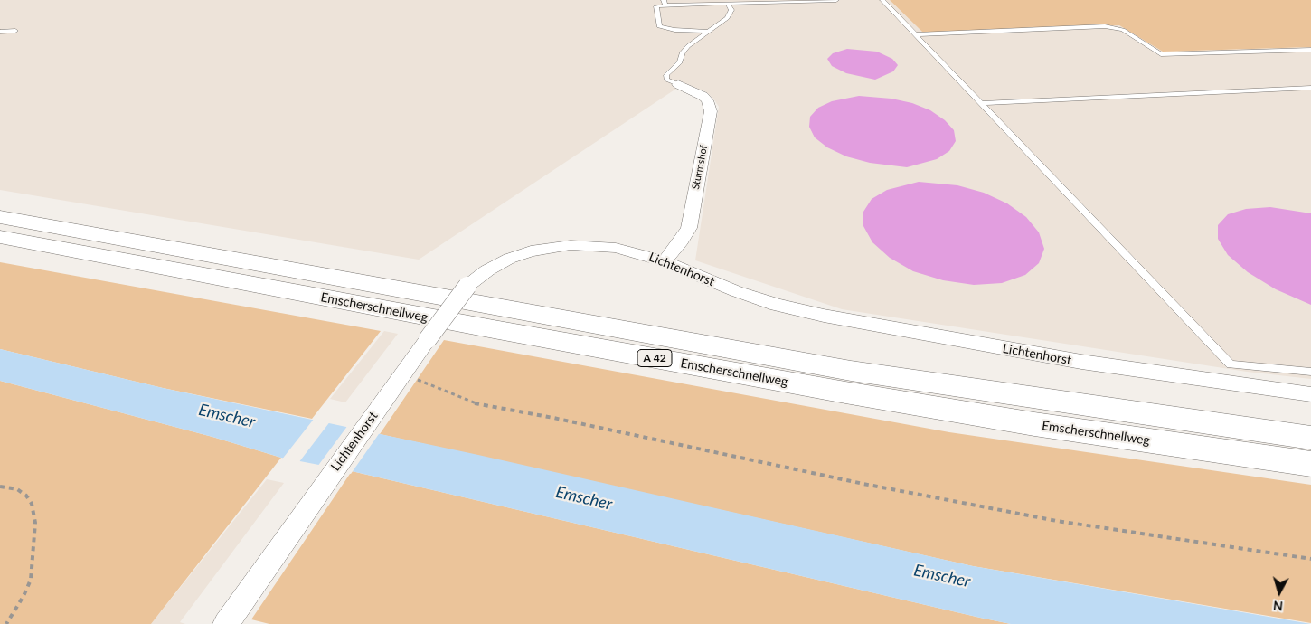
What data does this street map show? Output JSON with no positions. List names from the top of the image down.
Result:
{
  "streets": {
    "highway": ["Emscherschnellweg", "A 42"],
    "street": ["Sturmshof", "Lichtenhorst"]
  },
  "crossings": [
    ["Sturmshof", "Lichtenhorst"]
  ],
  "water": ["Emscher"],
  "north": "bottom"
}
